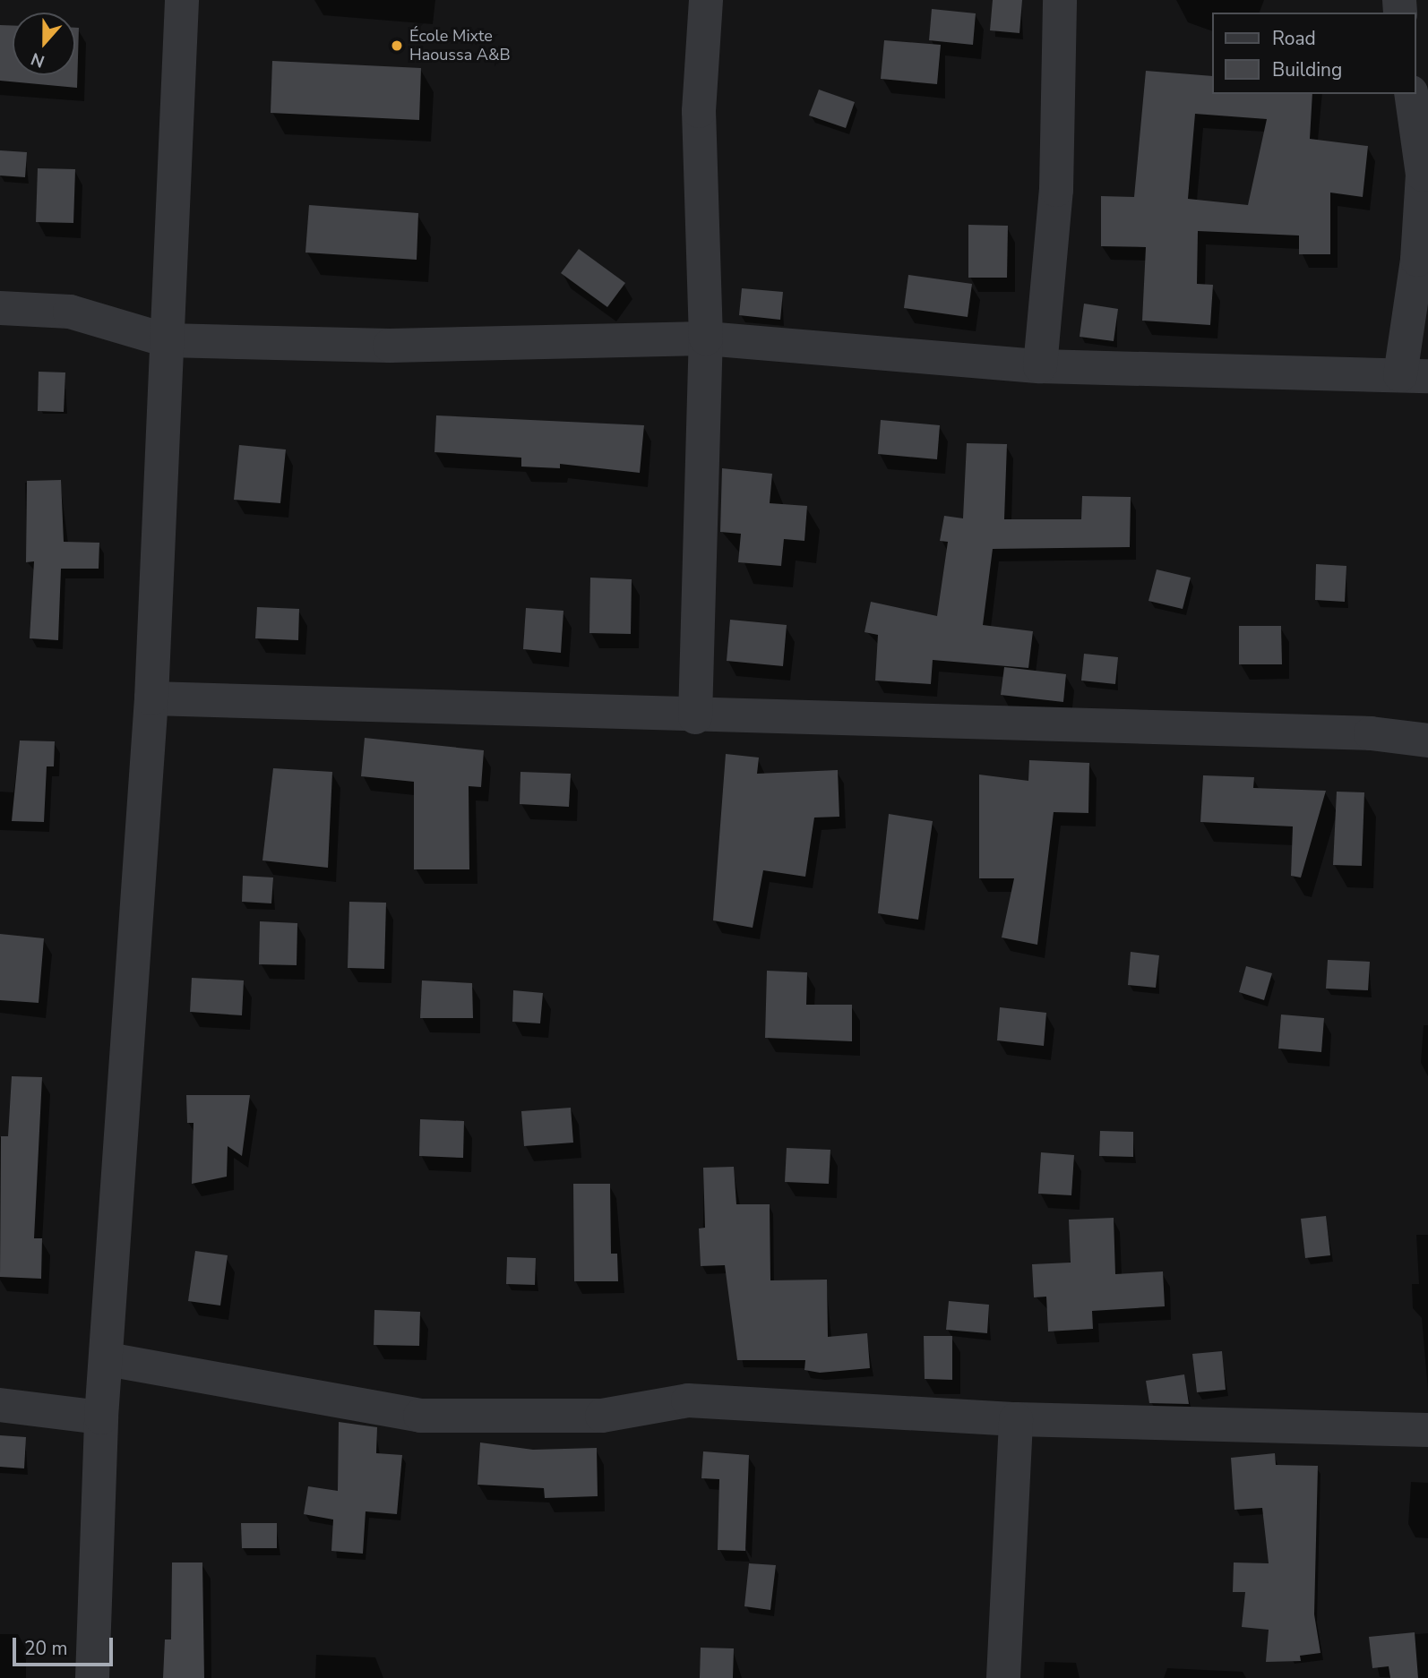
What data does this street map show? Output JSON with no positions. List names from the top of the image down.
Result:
{
  "places": ["École Mixte Haoussa A&B"],
  "legend": ["Road", "Building"],
  "scale_bar": "20 m",
  "north": "bottom"
}
